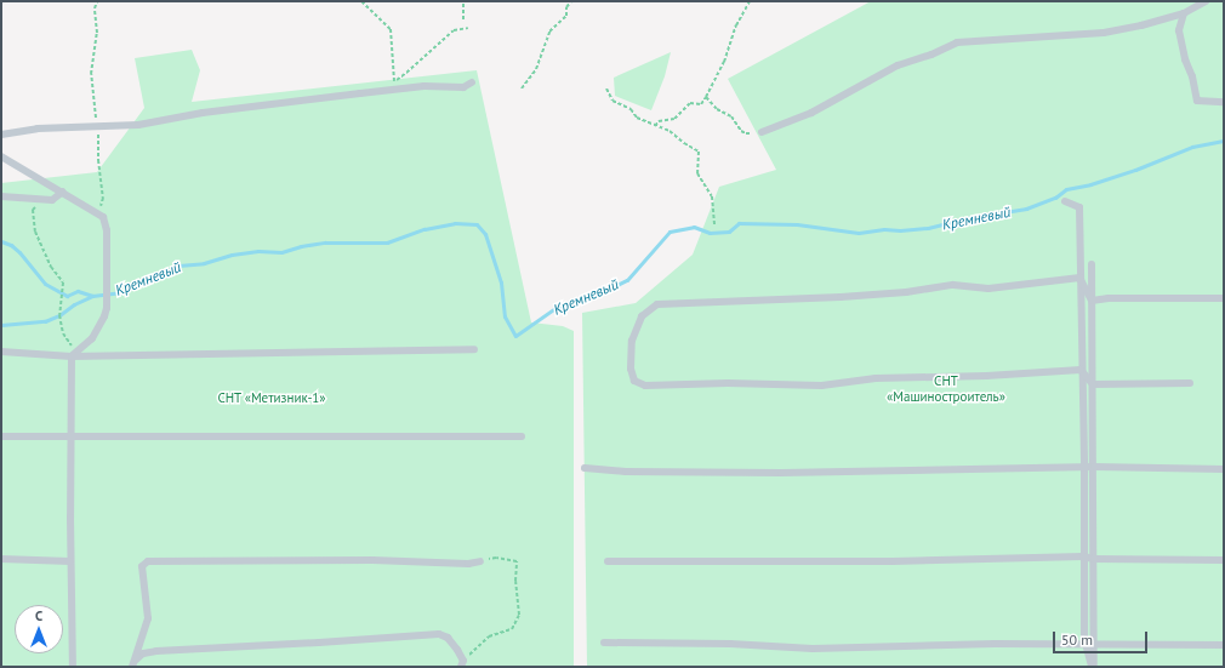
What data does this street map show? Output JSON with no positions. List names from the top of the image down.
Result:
{
  "water": ["Кремневый"],
  "parks": ["СНТ «Машиностроитель»", "СНТ «Метизник-1»"],
  "scale_bar": "50 m",
  "north": "top"
}
